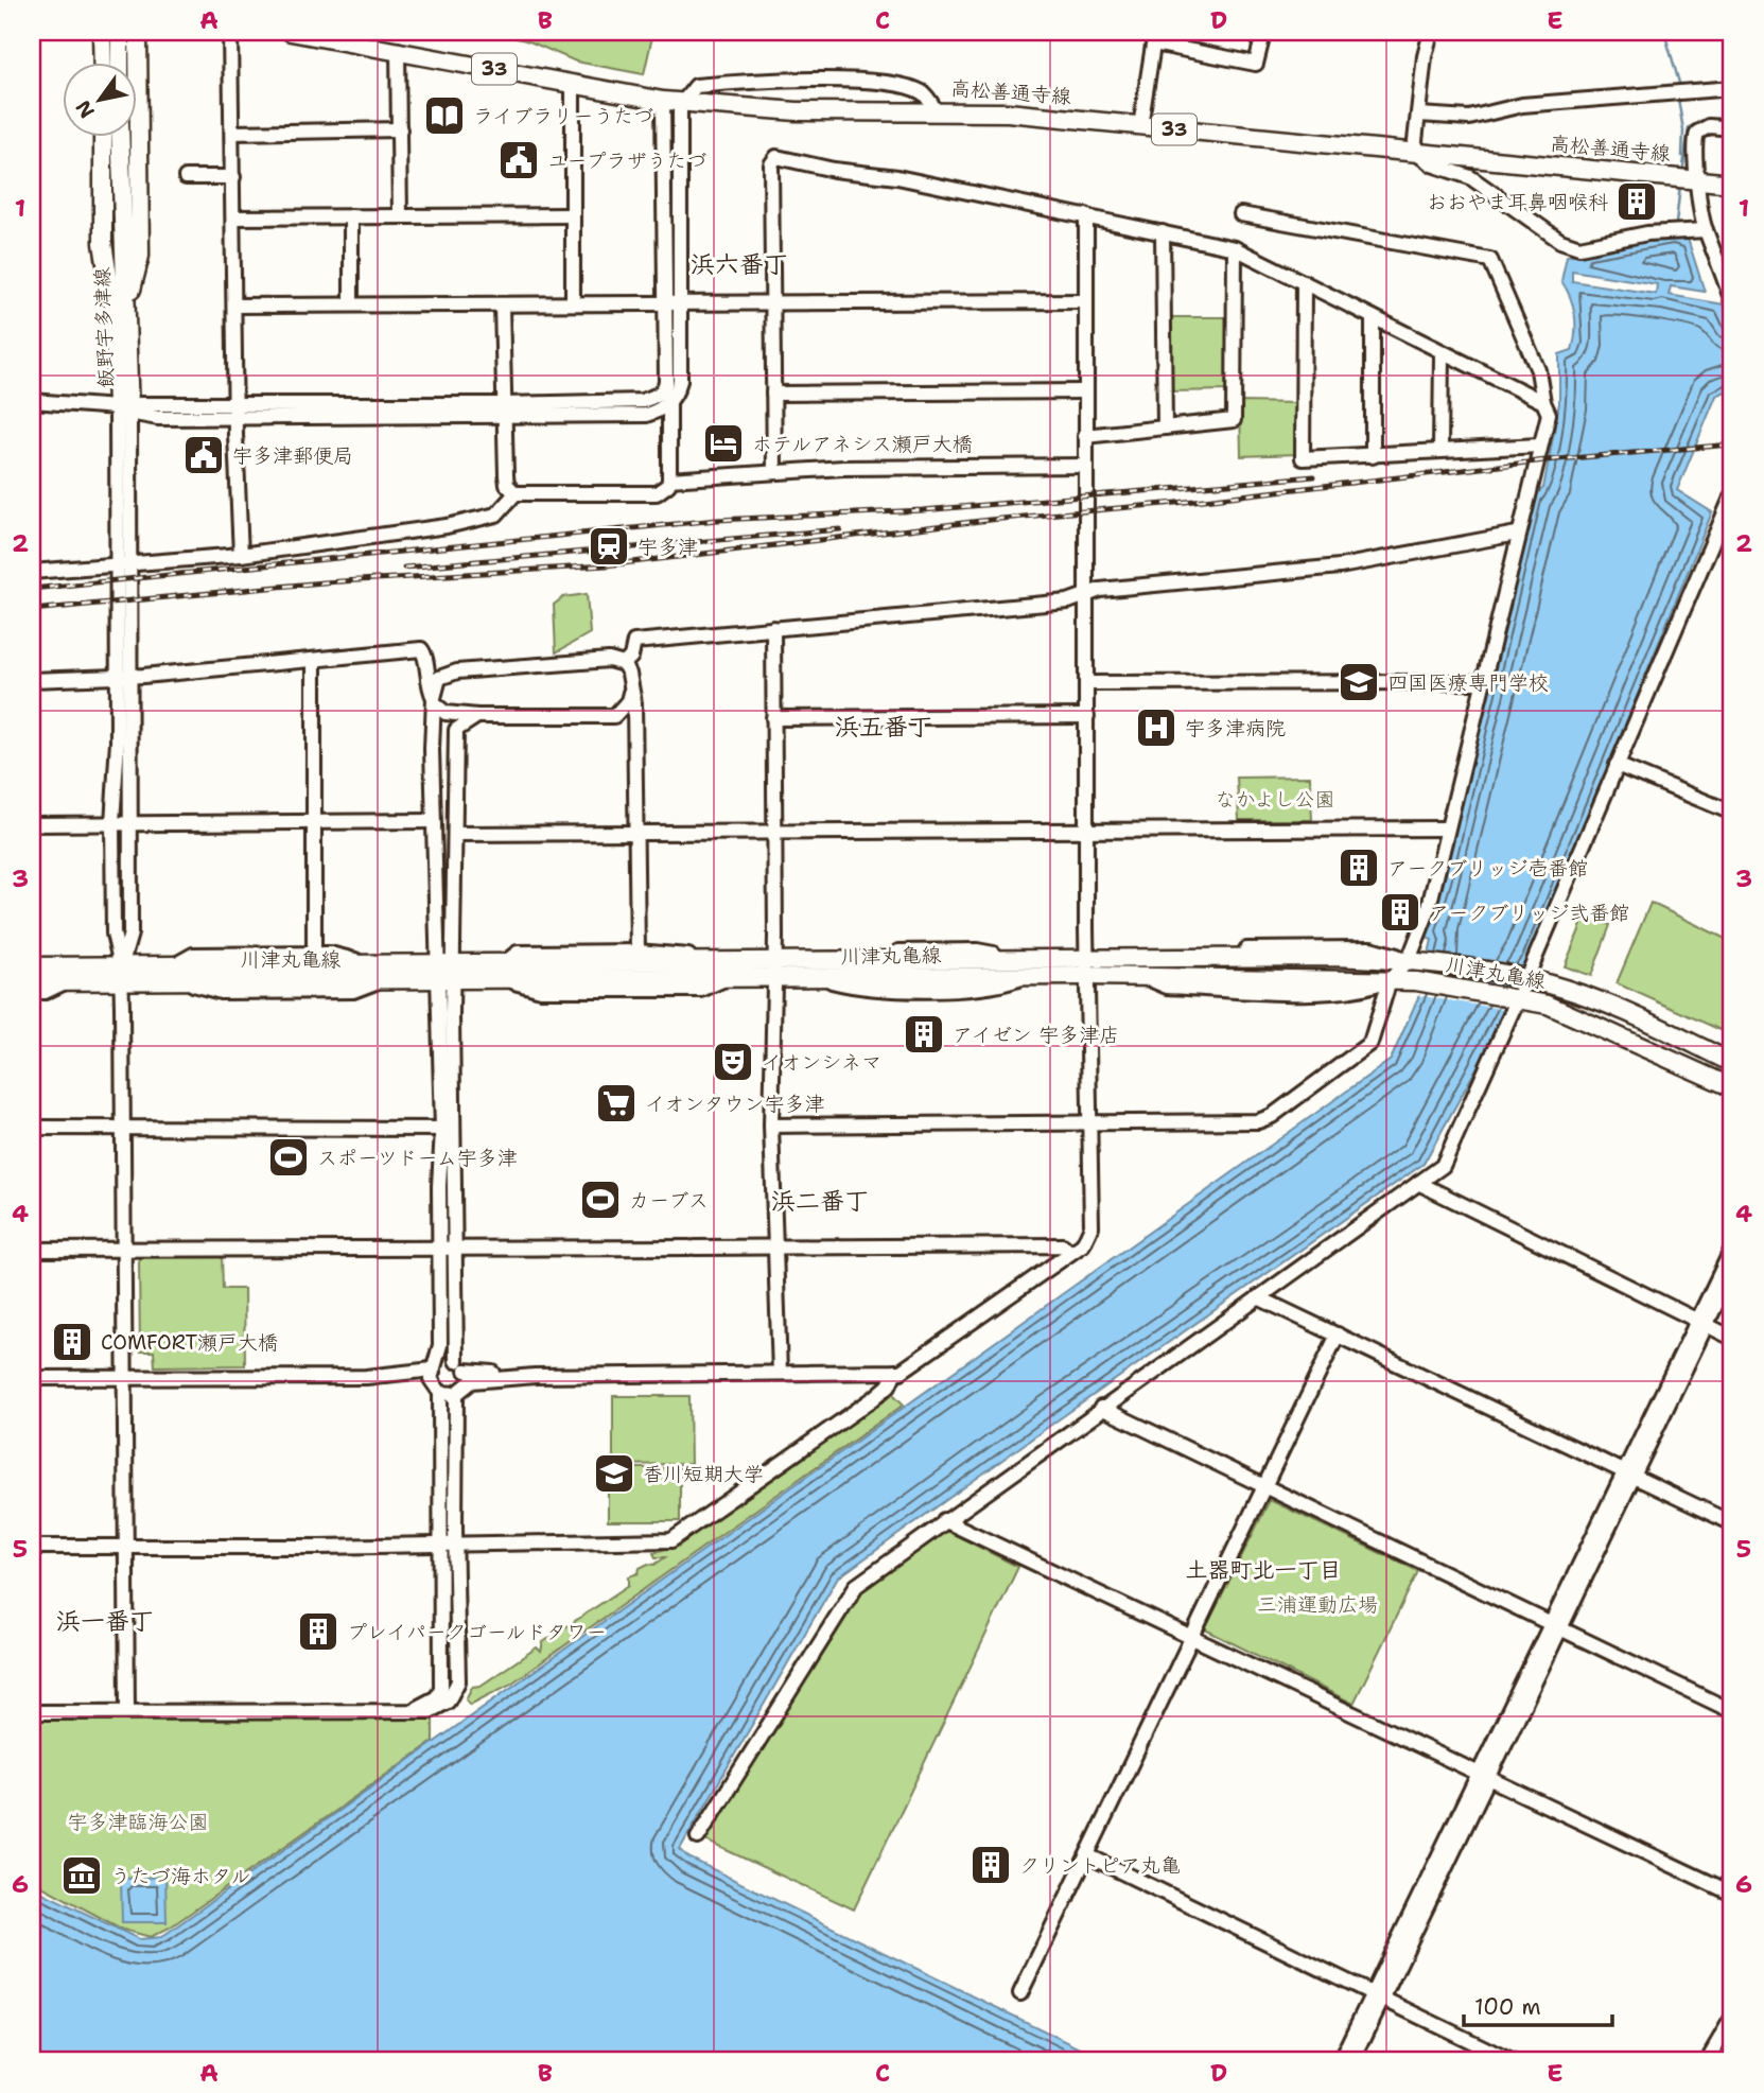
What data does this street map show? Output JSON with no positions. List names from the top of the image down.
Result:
{
  "streets": {
    "main road": [
      "33",
      "高松善通寺線",
      "飯野宇多津線",
      "川津丸亀線"
    ]
  },
  "districts": [
    "浜六番丁",
    "浜五番丁",
    "浜二番丁",
    "土器町北一丁目",
    "浜一番丁"
  ],
  "parks": ["なかよし公園", "三浦運動広場", "宇多津臨海公園"],
  "places": {
    "library": ["ライブラリーうたづ"],
    "public building": ["ユープラザうたづ", "宇多津郵便局"],
    "building": [
      "おおやま耳鼻咽喉科",
      "アークブリッジ壱番館",
      "アークブリッジ弐番館",
      "アイゼン 宇多津店",
      "COMFORT瀬戸大橋",
      "プレイパークゴールドタワー",
      "クリントピア丸亀"
    ],
    "hotel": ["ホテルアネシス瀬戸大橋"],
    "station": ["宇多津"],
    "school or university": ["四国医療専門学校", "香川短期大学"],
    "hospital": ["宇多津病院"],
    "theatre": ["イオンシネマ"],
    "supermarket": ["イオンタウン宇多津"],
    "sports": ["スポーツドーム宇多津", "カーブス"],
    "museum": ["うたづ海ホタル"]
  },
  "scale_bar": "100 m",
  "north": "bottom left",
  "grid": {
    "columns": [
      "A",
      "B",
      "C",
      "D",
      "E"
    ],
    "rows": [
      "1",
      "2",
      "3",
      "4",
      "5",
      "6"
    ]
  }
}
